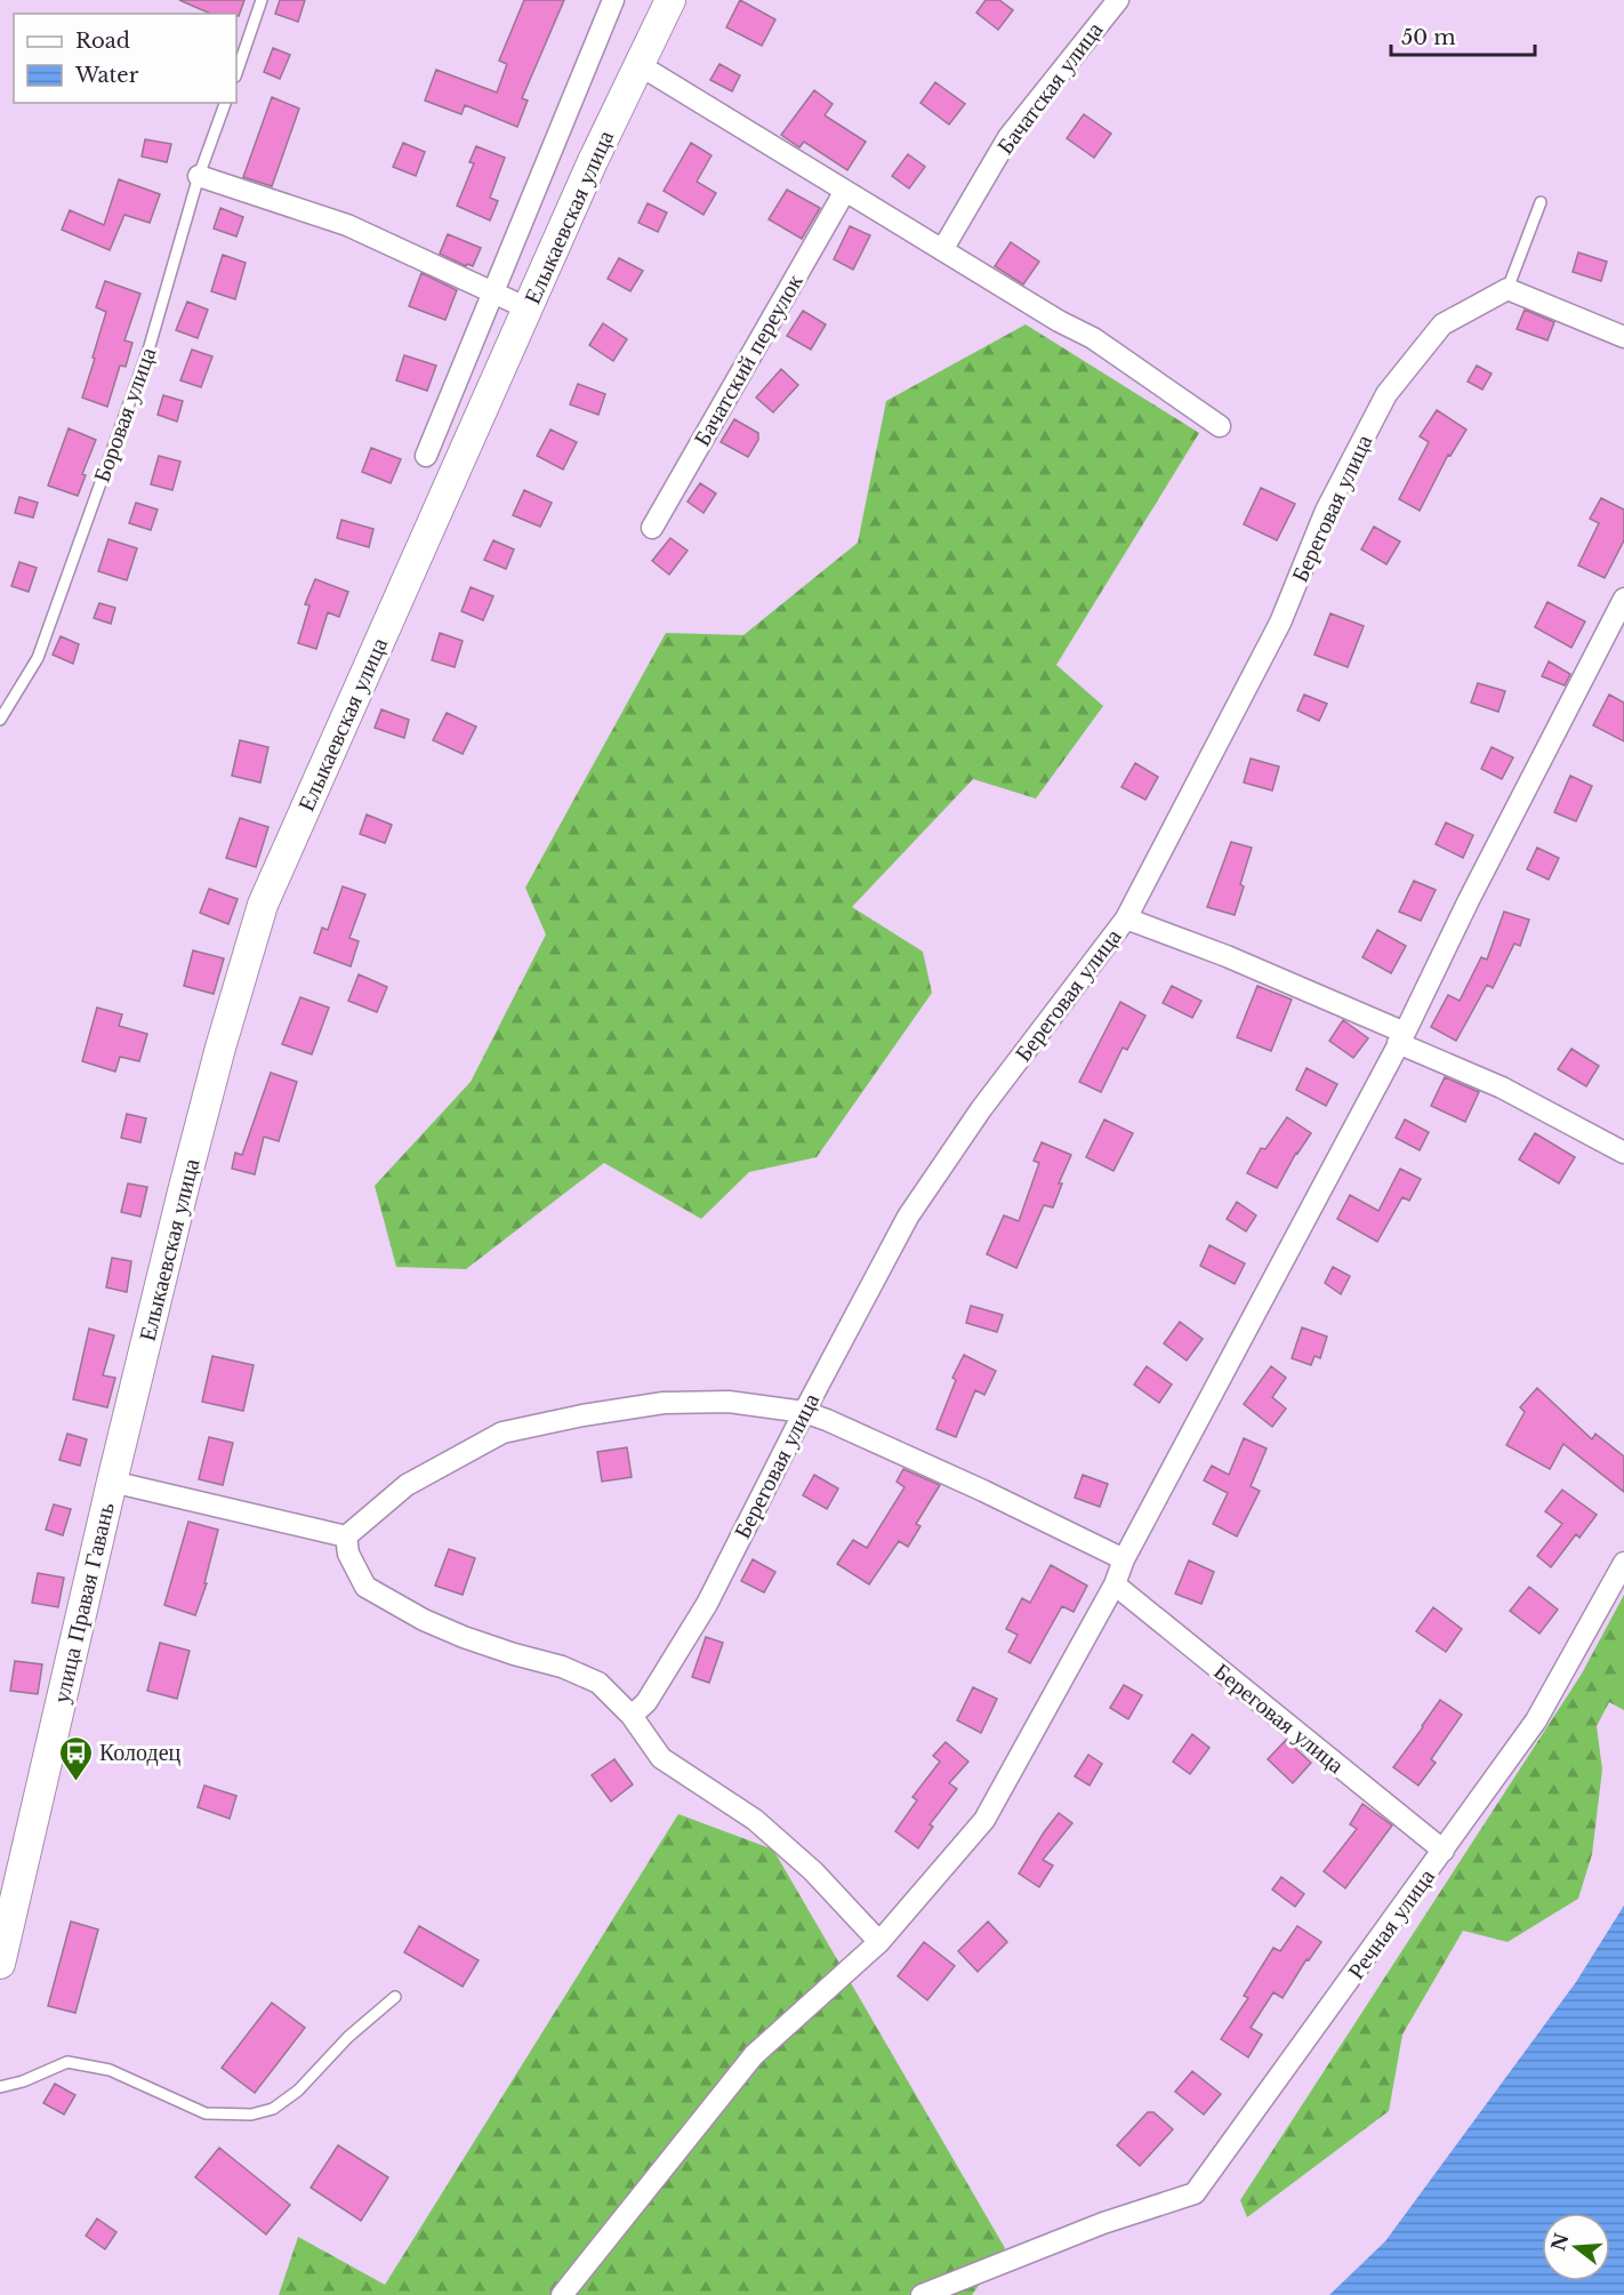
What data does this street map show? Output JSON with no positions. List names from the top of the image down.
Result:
{
  "streets": {
    "street": [
      "Бачатская улица",
      "Елыкаевская улица",
      "Бачатский переулок",
      "Береговая улица",
      "улица Правая Гавань",
      "Речная улица"
    ],
    "lane": ["Боровая улица"]
  },
  "crossings": [
    ["Елыкаевская улица", "улица Правая Гавань"],
    ["Береговая улица", "Речная улица"]
  ],
  "places": {
    "bus stop": ["Колодец"]
  },
  "legend": ["Road", "Water"],
  "scale_bar": "50 m",
  "north": "left"
}
